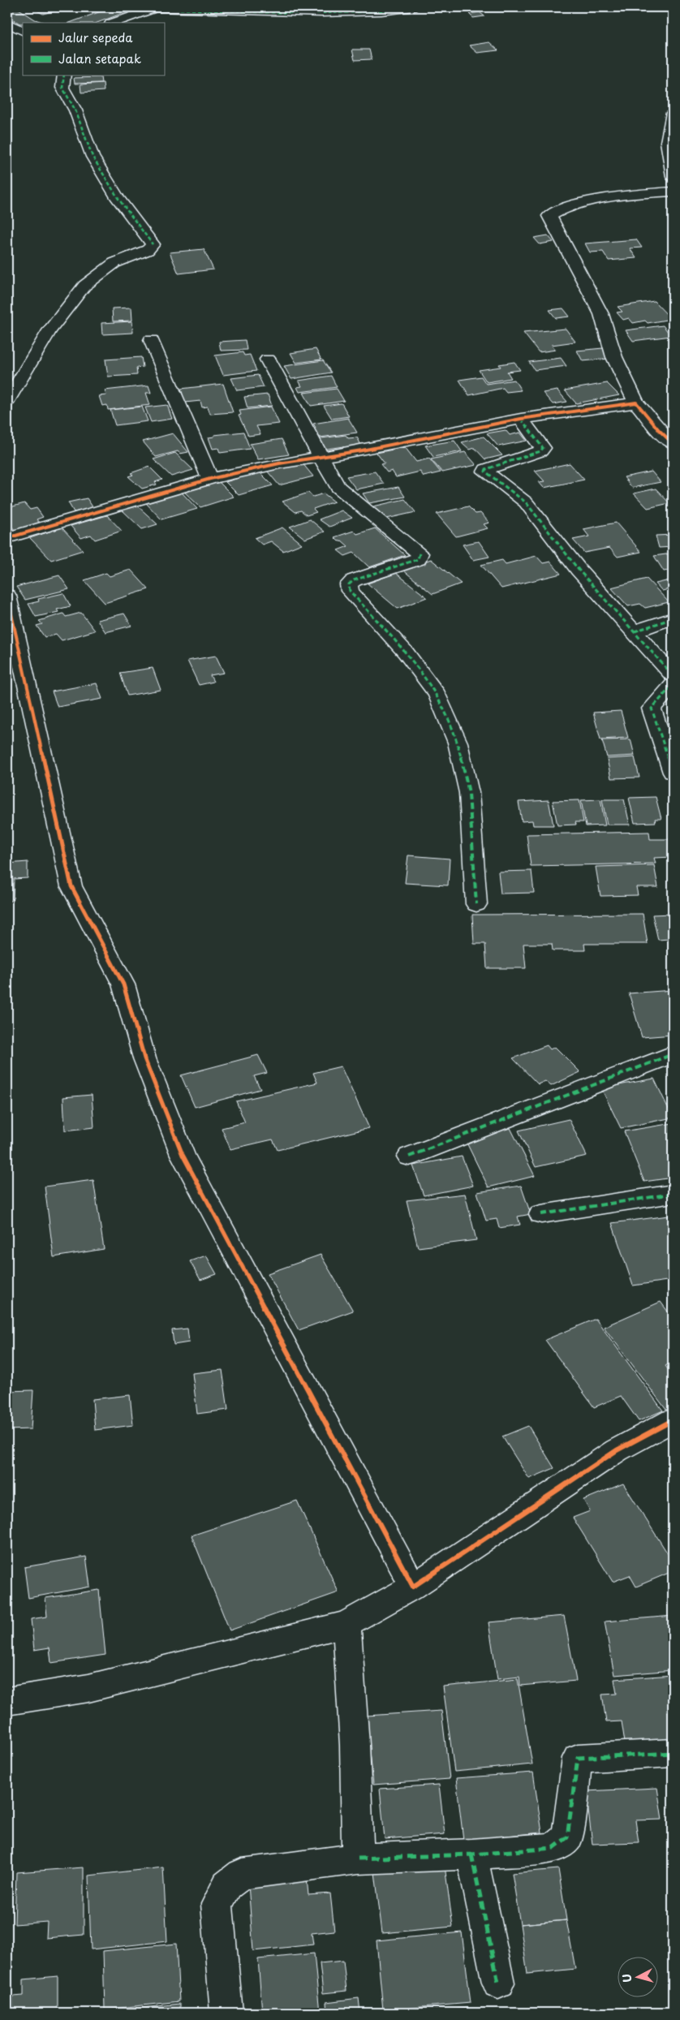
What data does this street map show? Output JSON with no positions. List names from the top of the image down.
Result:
{
  "legend": ["Jalur sepeda", "Jalan setapak"],
  "north": "left"
}
